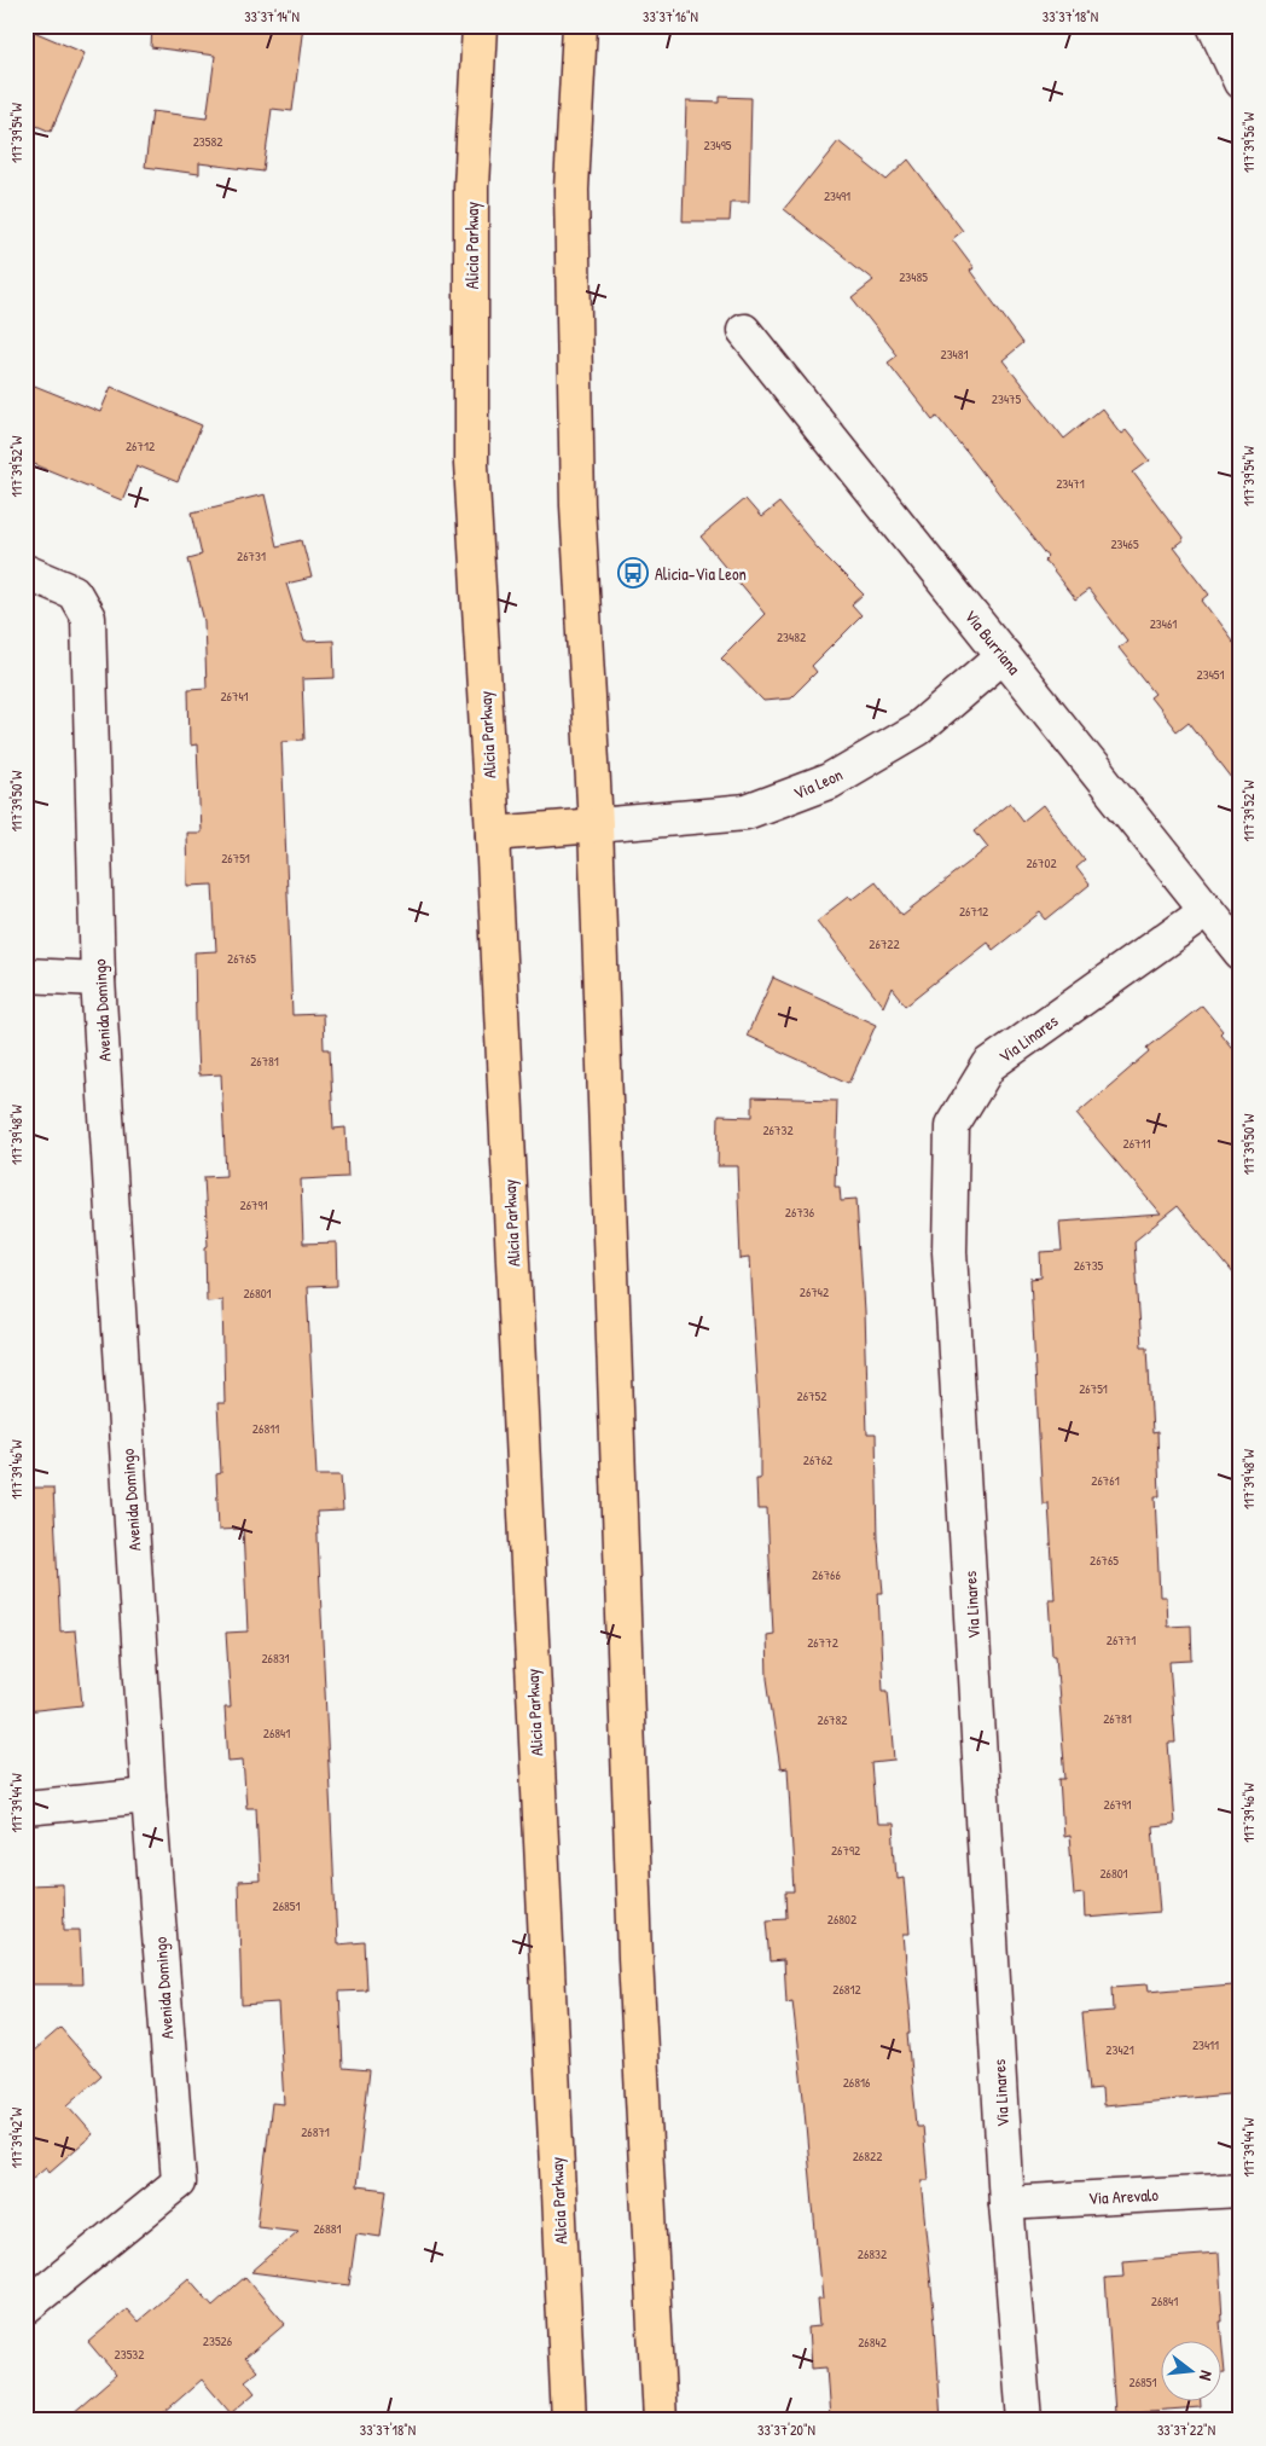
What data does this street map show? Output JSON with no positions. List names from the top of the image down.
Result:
{
  "streets": {
    "main road": ["Alicia Parkway"],
    "street": [
      "Via Burriana",
      "Via Leon",
      "Avenida Domingo",
      "Via Linares",
      "Via Arevalo"
    ]
  },
  "crossings": [
    ["Via Burriana", "Via Leon"],
    ["Via Burriana", "Via Linares"],
    ["Via Linares", "Via Arevalo"]
  ],
  "places": {
    "bus stop": ["Alicia-Via Leon"]
  },
  "house_numbers": [
    "23582",
    "23495",
    "23491",
    "23485",
    "23481",
    "23475",
    "26712",
    "23471",
    "23465",
    "26731",
    "23461",
    "23482",
    "23451",
    "26741",
    "26751",
    "26702",
    "26712",
    "26722",
    "26765",
    "26781",
    "26732",
    "26711",
    "26791",
    "26736",
    "26735",
    "26742",
    "26801",
    "26751",
    "26752",
    "26811",
    "26762",
    "26761",
    "26765",
    "26766",
    "26771",
    "26772",
    "26831",
    "26781",
    "26782",
    "26841",
    "26791",
    "26792",
    "26801",
    "26851",
    "26802",
    "26812",
    "23411",
    "23421",
    "26816",
    "26871",
    "26822",
    "26881",
    "26832",
    "26841",
    "23526",
    "26842",
    "23532",
    "26851"
  ],
  "north": "right",
  "coordinates": [
    "33°37'14\"N",
    "33°37'16\"N",
    "33°37'18\"N",
    "117°39'54\"W",
    "117°39'56\"W",
    "117°39'52\"W",
    "117°39'50\"W",
    "117°39'48\"W",
    "117°39'46\"W",
    "117°39'44\"W",
    "117°39'42\"W",
    "33°37'20\"N",
    "33°37'22\"N"
  ]
}
